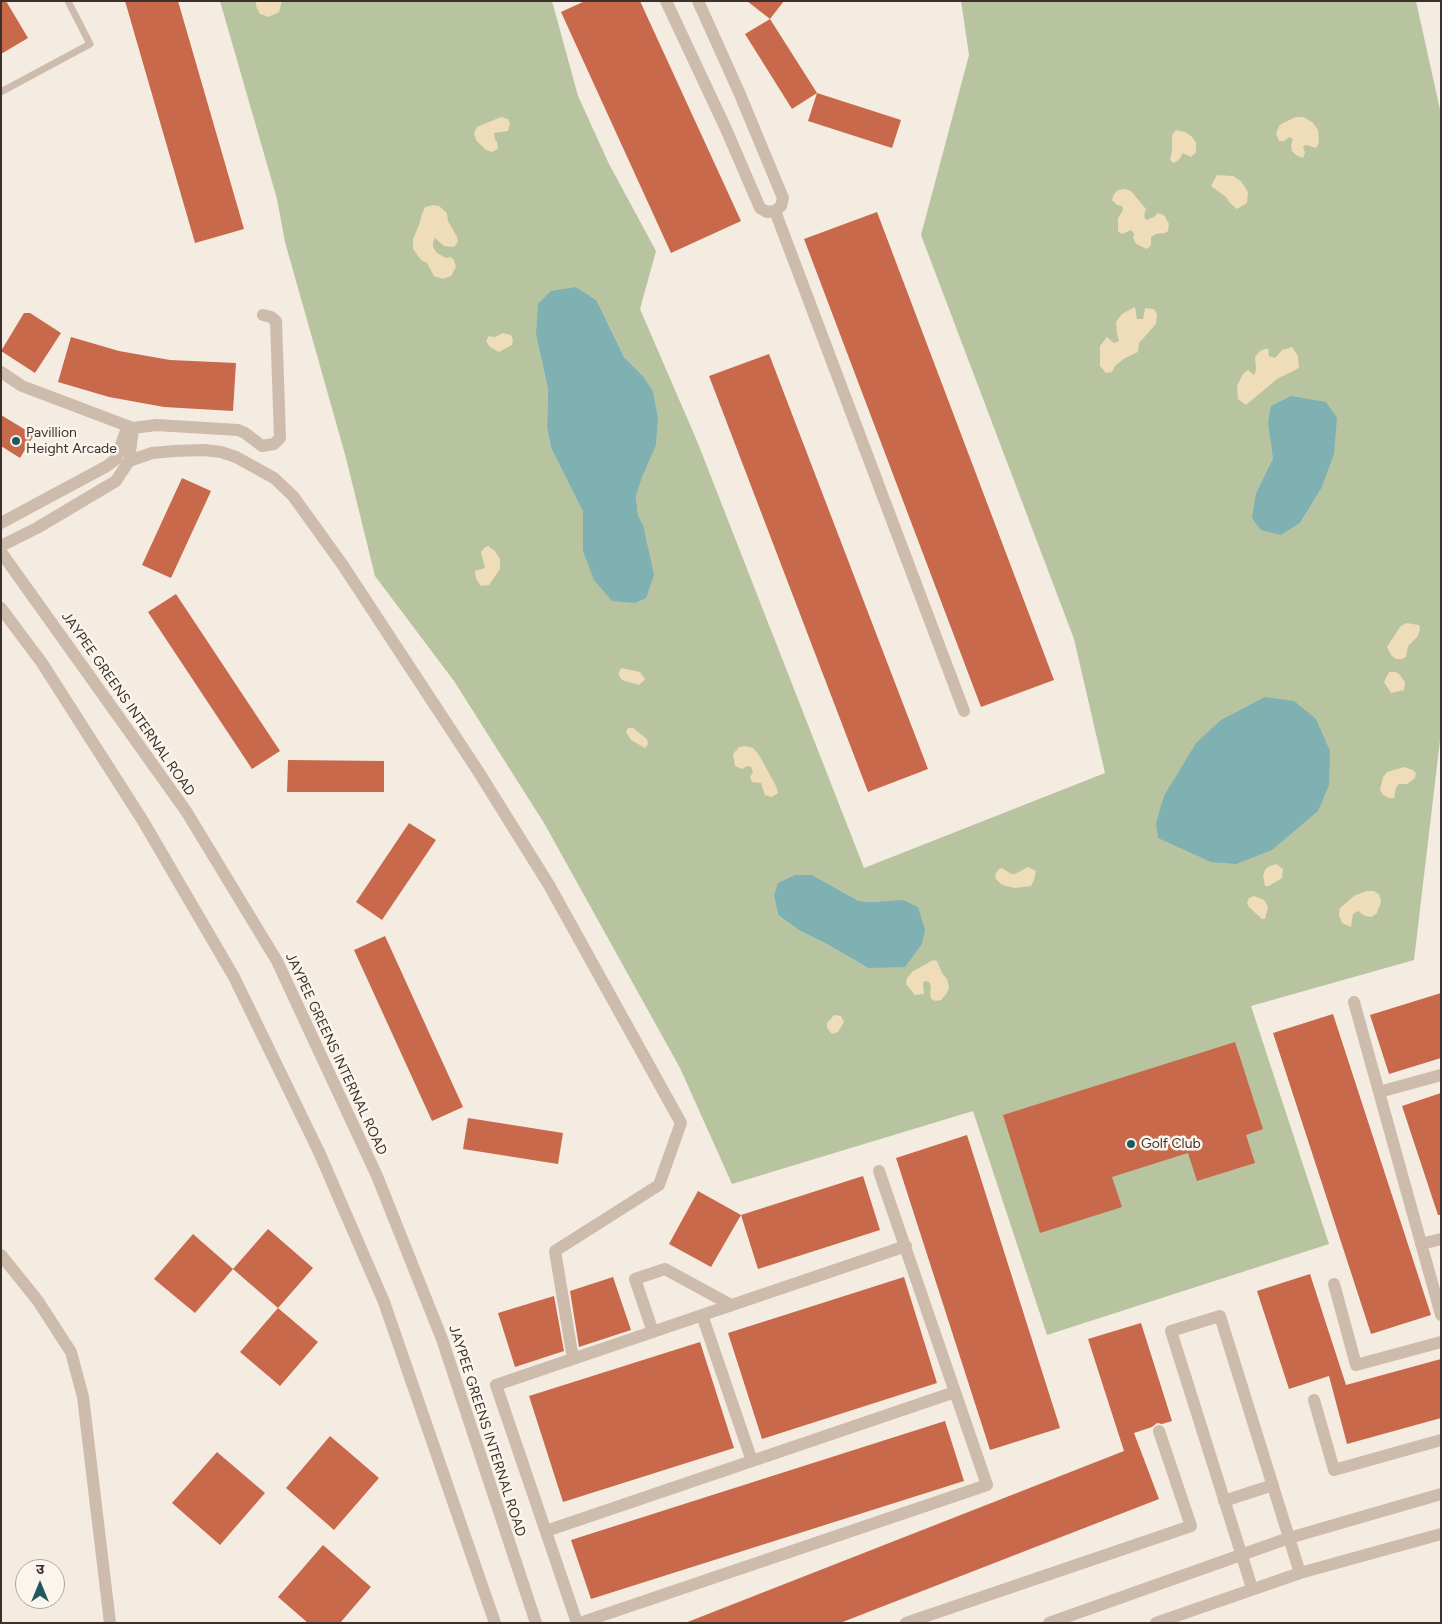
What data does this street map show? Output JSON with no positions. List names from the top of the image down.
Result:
{
  "streets": {
    "street": ["JAYPEE GREENS INTERNAL ROAD"]
  },
  "places": ["Pavillion Height Arcade", "Golf Club"],
  "north": "top"
}
